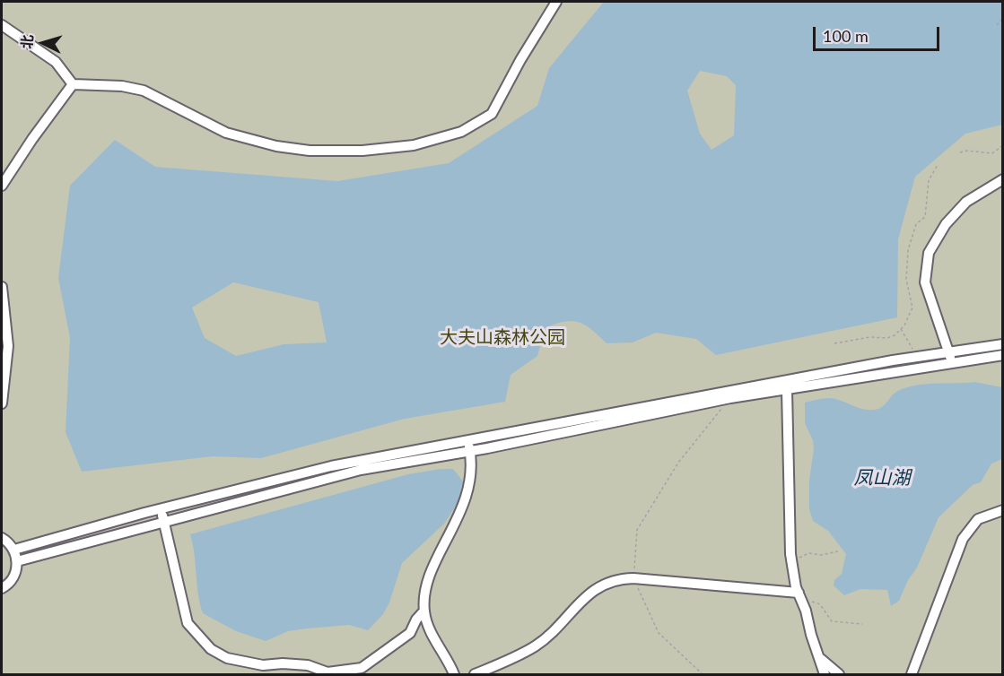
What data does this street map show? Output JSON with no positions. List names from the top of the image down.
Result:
{
  "water": ["凤山湖"],
  "parks": ["大夫山森林公园"],
  "scale_bar": "100 m",
  "north": "left"
}
